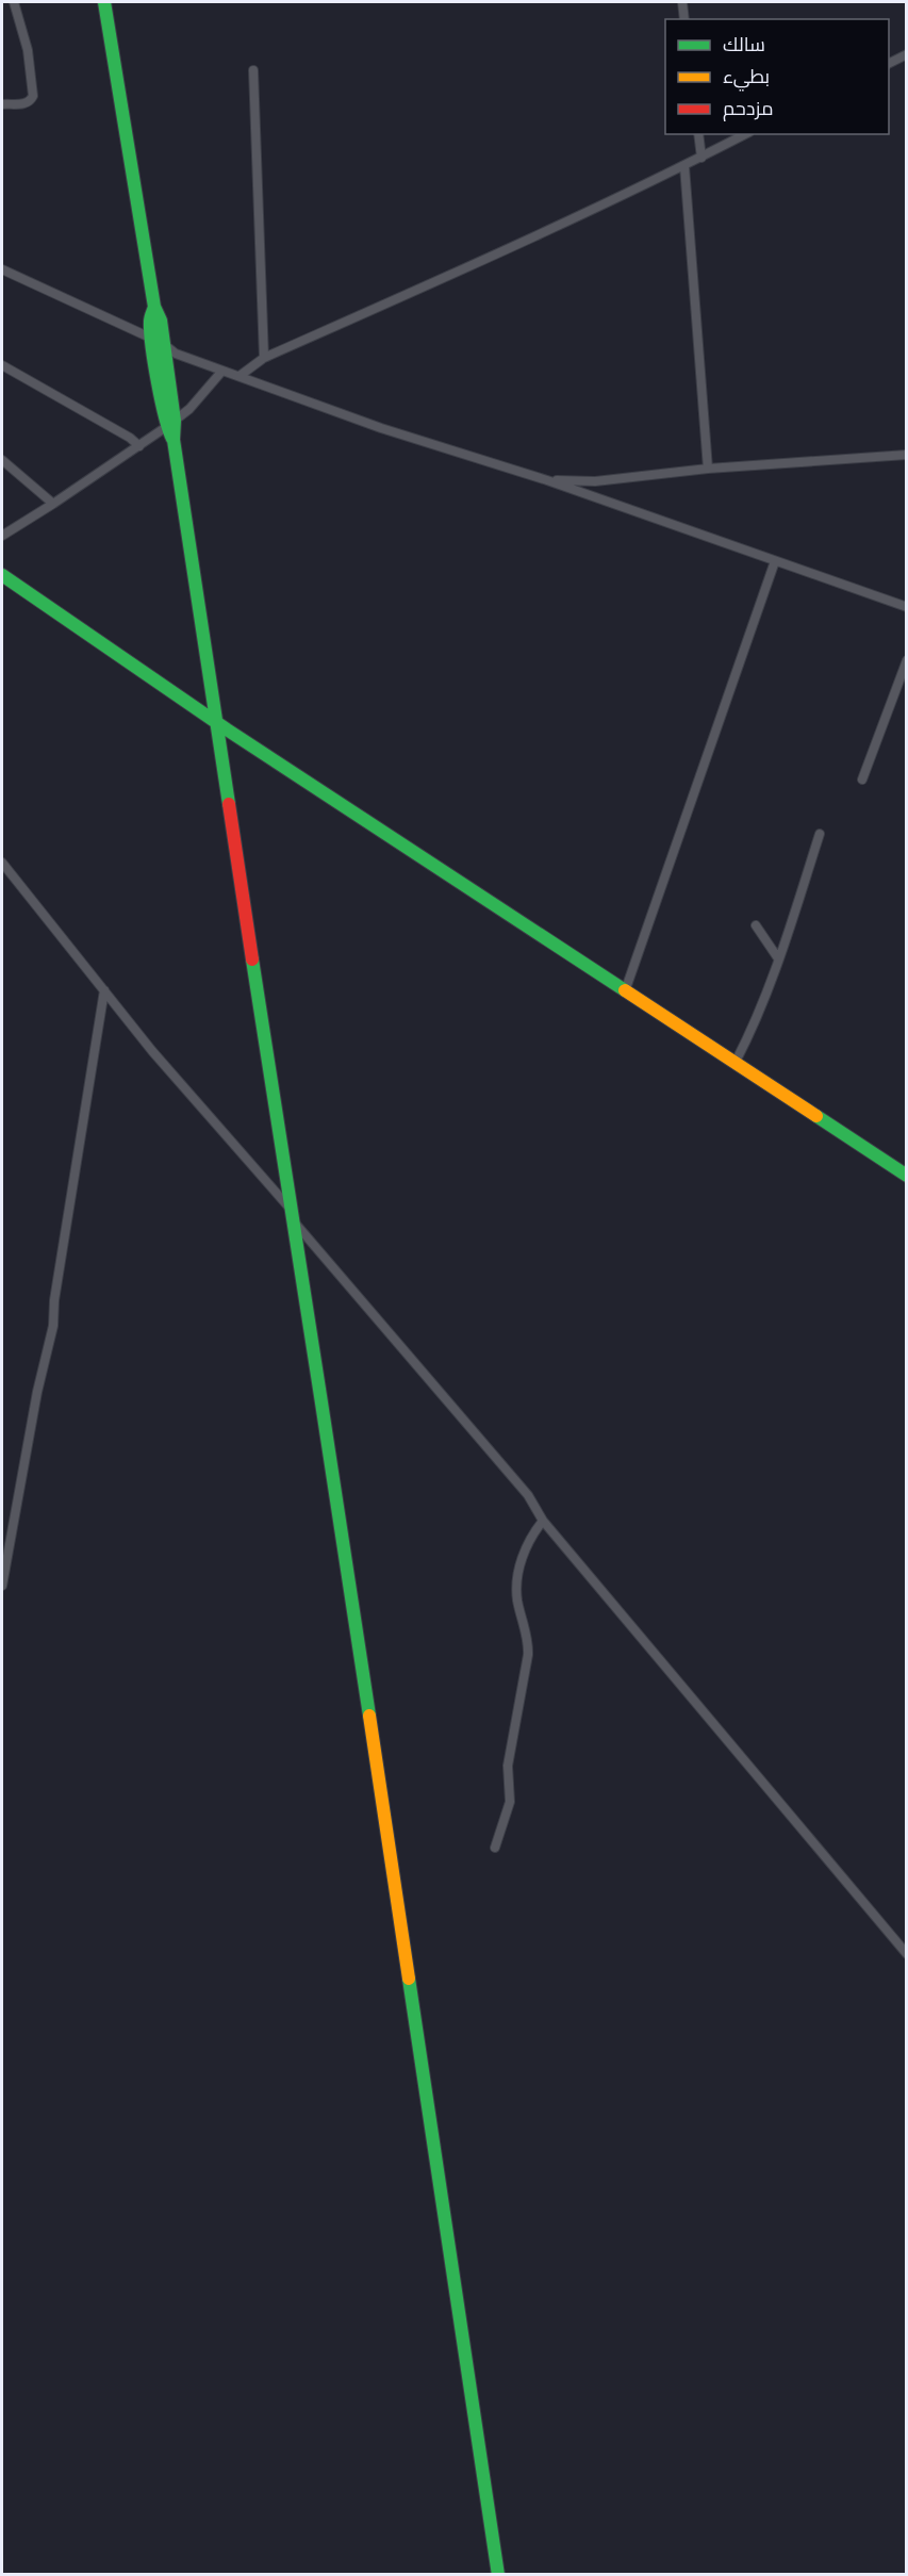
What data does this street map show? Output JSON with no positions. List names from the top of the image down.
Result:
{
  "legend": ["سالك", "بطيء", "مزدحم"]
}
